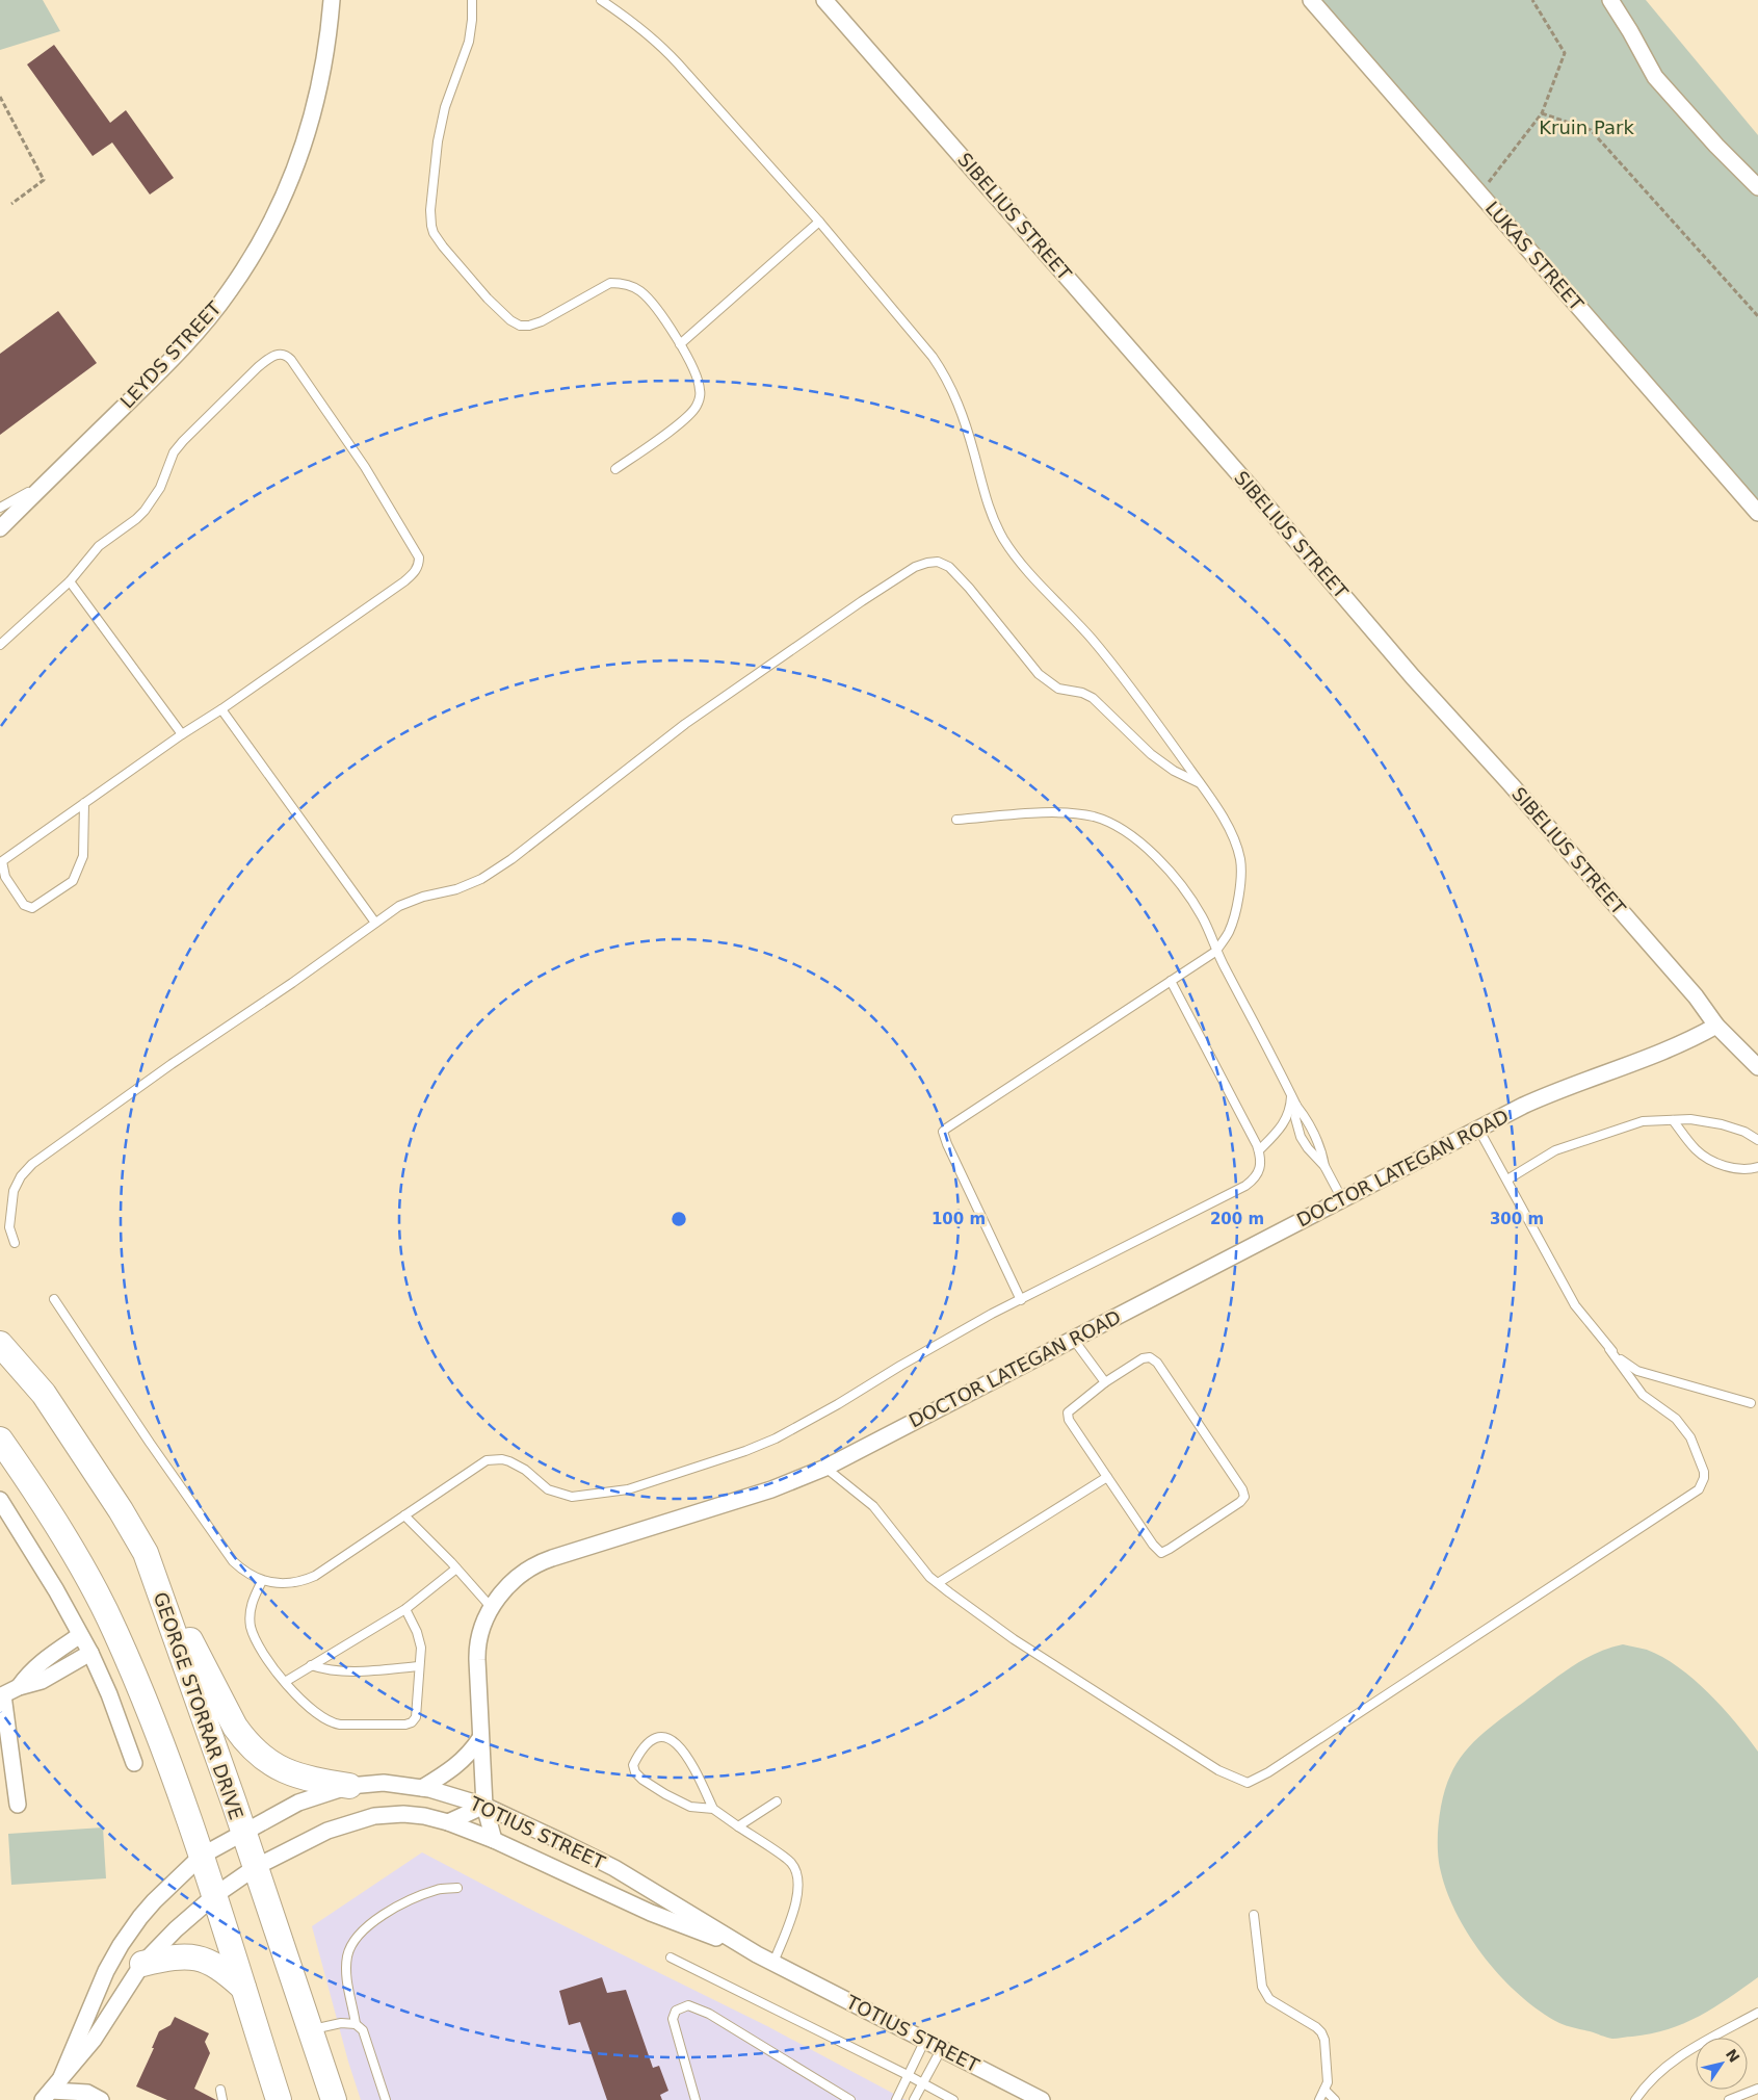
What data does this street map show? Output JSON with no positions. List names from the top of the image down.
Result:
{
  "streets": {
    "main road": ["GEORGE STORRAR DRIVE"],
    "street": [
      "SIBELIUS STREET",
      "LUKAS STREET",
      "LEYDS STREET",
      "DOCTOR LATEGAN ROAD",
      "TOTIUS STREET"
    ]
  },
  "crossings": [
    ["SIBELIUS STREET", "DOCTOR LATEGAN ROAD"],
    ["DOCTOR LATEGAN ROAD", "TOTIUS STREET"],
    ["GEORGE STORRAR DRIVE", "TOTIUS STREET"]
  ],
  "parks": ["Kruin Park"],
  "north": "top right",
  "rings": ["100 m", "200 m", "300 m"]
}
